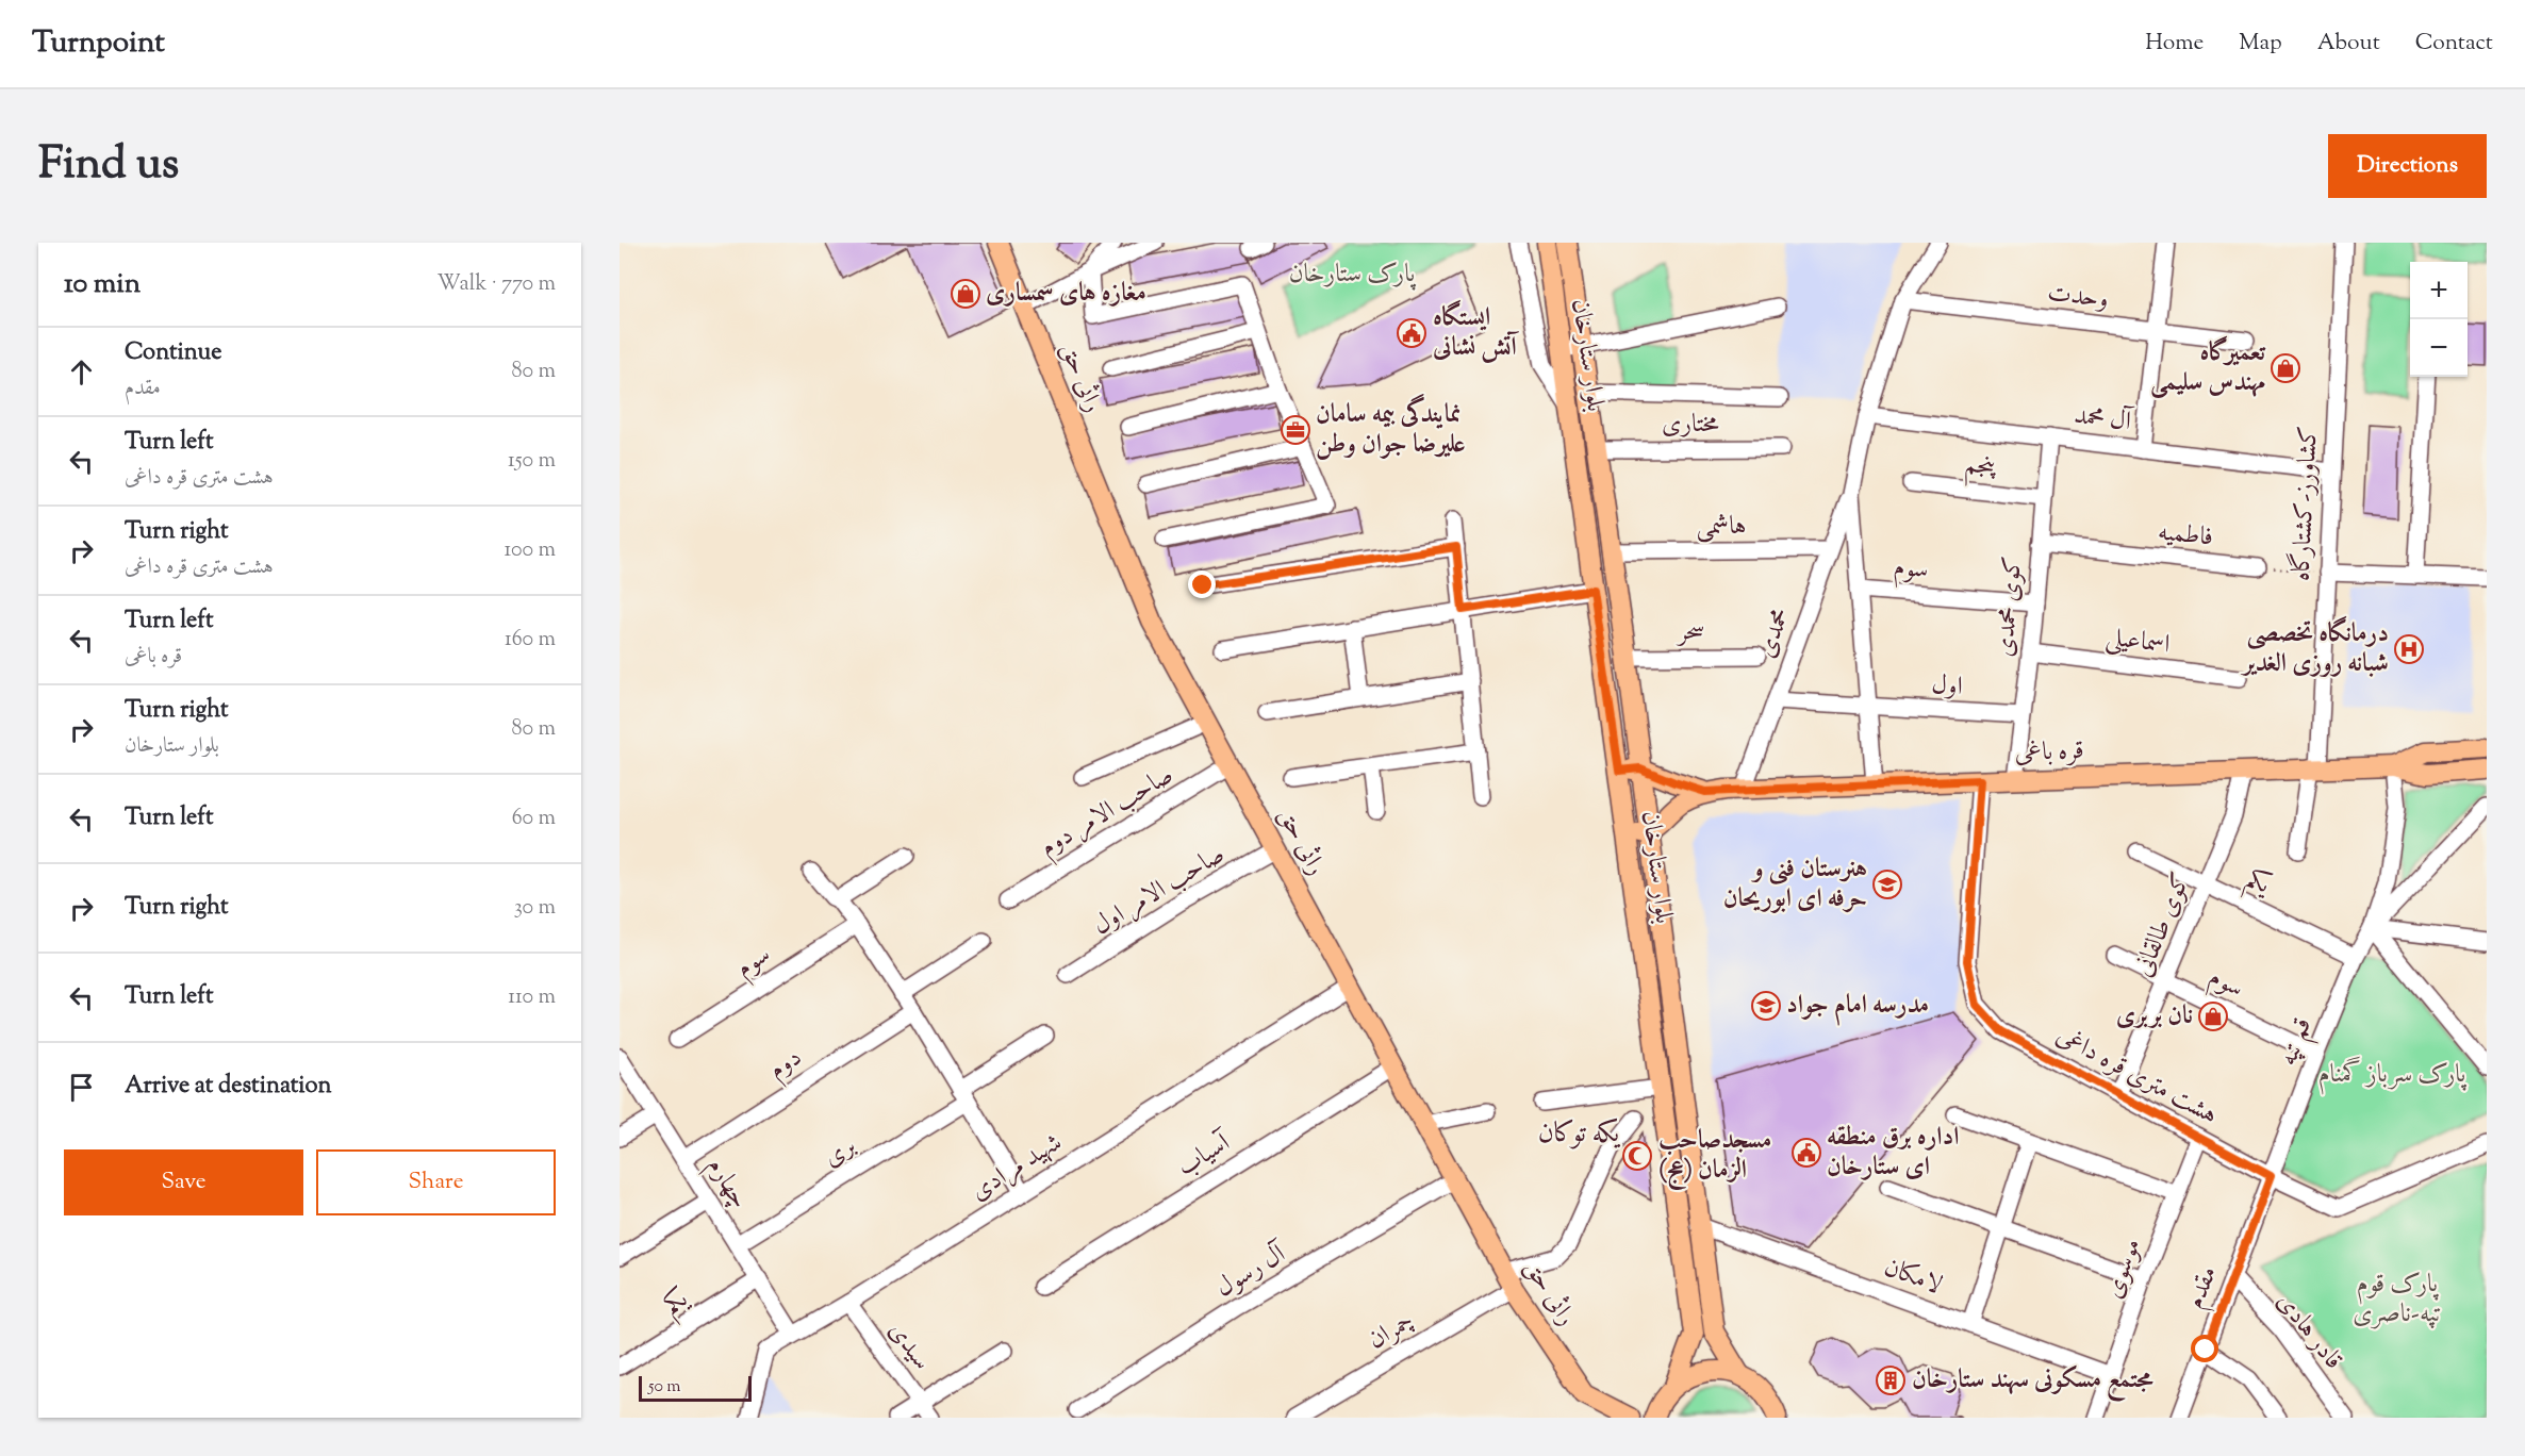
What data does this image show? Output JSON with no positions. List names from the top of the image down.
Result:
{
  "streets": {
    "main road": ["بلوار ستارخان", "راثی حق", "قره باغی"],
    "street": [
      "وحدت",
      "آل محمد",
      "مختاری",
      "پنجم",
      "کشاورز-کشتارگاه",
      "هاشمی",
      "فاطمیه",
      "سوم",
      "کوی محمدی",
      "سحر",
      "محمدی",
      "اسماعیلی",
      "اول",
      "صاحب الامر دوم",
      "یکم",
      "صاحب الامر اول",
      "کوی طالقانی",
      "قم تپه",
      "دوم",
      "هشت متری قره داغی",
      "بری",
      "آسیاب",
      "شهید مرادی",
      "چهارم",
      "موسوی",
      "آل رسول",
      "لامکان",
      "مقدم",
      "چمران",
      "قادر هادی",
      "سیدی"
    ]
  },
  "crossings": [
    ["وحدت", "محمدی"],
    ["بلوار ستارخان", "مختاری"],
    ["بلوار ستارخان", "هاشمی"],
    ["بلوار ستارخان", "سحر"],
    ["بلوار ستارخان", "قره باغی"],
    ["بلوار ستارخان", "لامکان"],
    ["راثی حق", "صاحب الامر دوم"],
    ["راثی حق", "صاحب الامر اول"],
    ["راثی حق", "آسیاب"],
    ["راثی حق", "شهید مرادی"],
    ["راثی حق", "آل رسول"],
    ["راثی حق", "چمران"],
    ["آل محمد", "کشاورز-کشتارگاه"],
    ["آل محمد", "کوی محمدی"],
    ["آل محمد", "محمدی"],
    ["پنجم", "کوی محمدی"],
    ["کشاورز-کشتارگاه", "قره باغی"],
    ["هاشمی", "محمدی"],
    ["فاطمیه", "کوی محمدی"],
    ["سوم", "کوی محمدی"],
    ["سوم", "محمدی"],
    ["سوم", "کوی طالقانی"],
    ["سوم", "قم تپه"],
    ["کوی محمدی", "اسماعیلی"],
    ["کوی محمدی", "اول"],
    ["کوی محمدی", "قره باغی"],
    ["محمدی", "اول"],
    ["محمدی", "قره باغی"],
    ["قره باغی", "کوی طالقانی"],
    ["قره باغی", "قم تپه"],
    ["قره باغی", "هشت متری قره داغی"],
    ["یکم", "کوی طالقانی"],
    ["یکم", "قم تپه"],
    ["یکم", "چهارم"],
    ["کوی طالقانی", "هشت متری قره داغی"],
    ["قم تپه", "هشت متری قره داغی"],
    ["قم تپه", "مقدم"],
    ["دوم", "چهارم"],
    ["هشت متری قره داغی", "موسوی"],
    ["هشت متری قره داغی", "مقدم"],
    ["بری", "چهارم"],
    ["شهید مرادی", "چهارم"],
    ["شهید مرادی", "سیدی"],
    ["موسوی", "لامکان"],
    ["مقدم", "قادر هادی"]
  ],
  "districts": ["یکه توکان"],
  "parks": ["پارک ستارخان", "پارک سرباز گمنام", "پارک قوم تپه-ناصری"],
  "places": {
    "shop": ["مغازه های سمساری", "تعمیرگاه مهندس سلیمی", "نان بربری"],
    "public building": ["ایستگاه آتش نشانی", "اداره برق منطقه ای ستارخان"],
    "office": ["نمایندگی بیمه سامان علیرضا جوان وطن"],
    "hospital": ["درمانگاه تخصصی شبانه روزی الغدیر"],
    "school or university": ["هنرستان فنی و حرفه ای ابوریحان", "مدرسه امام جواد"],
    "mosque": ["مسجدصاحب الزمان (عج)"],
    "building": ["مجتمع مسکونی سهند ستارخان"]
  },
  "scale_bar": "50 m",
  "page": {
    "header": "Turnpoint",
    "nav": [
      "Home",
      "Map",
      "About",
      "Contact"
    ],
    "title": "Find us",
    "buttons": [
      "Directions",
      ["Save", "Share"]
    ],
    "heading": ["10 min", "Walk · 770 m"],
    "map_buttons": ["+", "−"],
    "list": [
      ["Continue", "مقدم", "80 m"],
      ["Turn left", "هشت متری قره داغی", "150 m"],
      ["Turn right", "هشت متری قره داغی", "100 m"],
      ["Turn left", "قره باغی", "160 m"],
      ["Turn right", "بلوار ستارخان", "80 m"],
      ["Turn left", "60 m"],
      ["Turn right", "30 m"],
      ["Turn left", "110 m"],
      "Arrive at destination"
    ],
    "scale": "50 m"
  }
}
